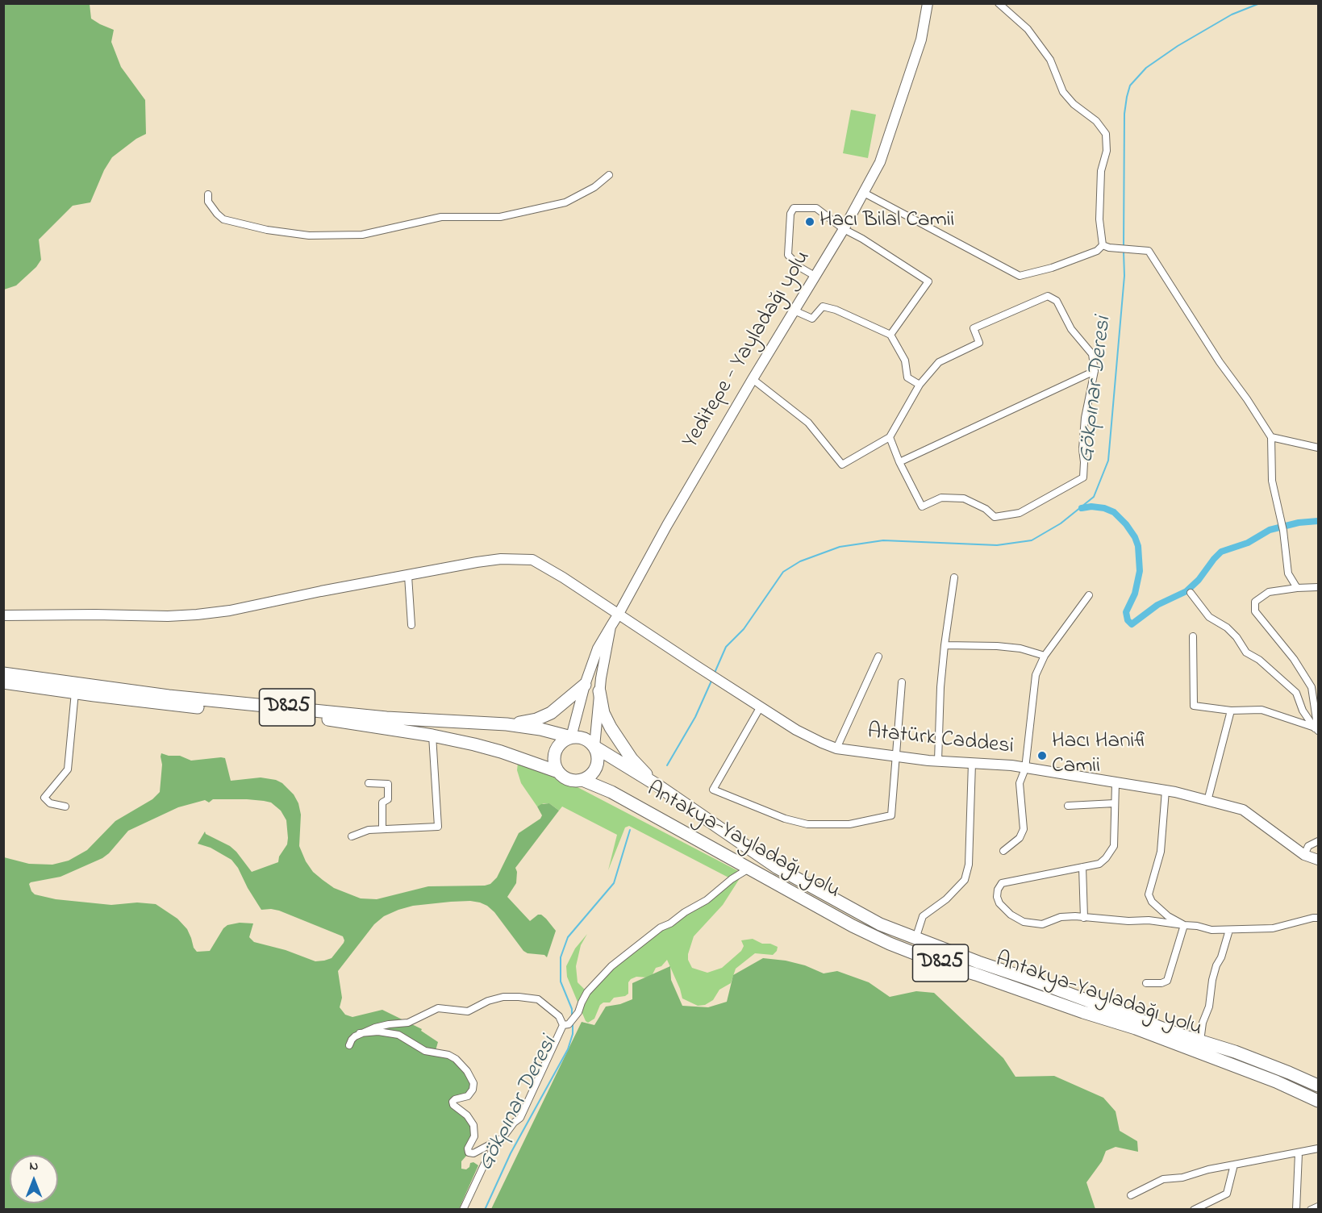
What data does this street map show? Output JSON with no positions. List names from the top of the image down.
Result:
{
  "streets": {
    "highway": ["D825", "Antakya-Yayladağı yolu"],
    "main road": ["Yeditepe - Yayladağı yolu", "Atatürk Caddesi"]
  },
  "crossings": [
    ["Yeditepe - Yayladağı yolu", "D825"],
    ["Yeditepe - Yayladağı yolu", "Atatürk Caddesi"],
    ["Yeditepe - Yayladağı yolu", "Antakya-Yayladağı yolu"],
    ["D825", "Antakya-Yayladağı yolu"]
  ],
  "water": ["Gökpınar Deresi"],
  "places": ["Hacı Bilal Camii", "Hacı Hanifi Camii"],
  "north": "top"
}
